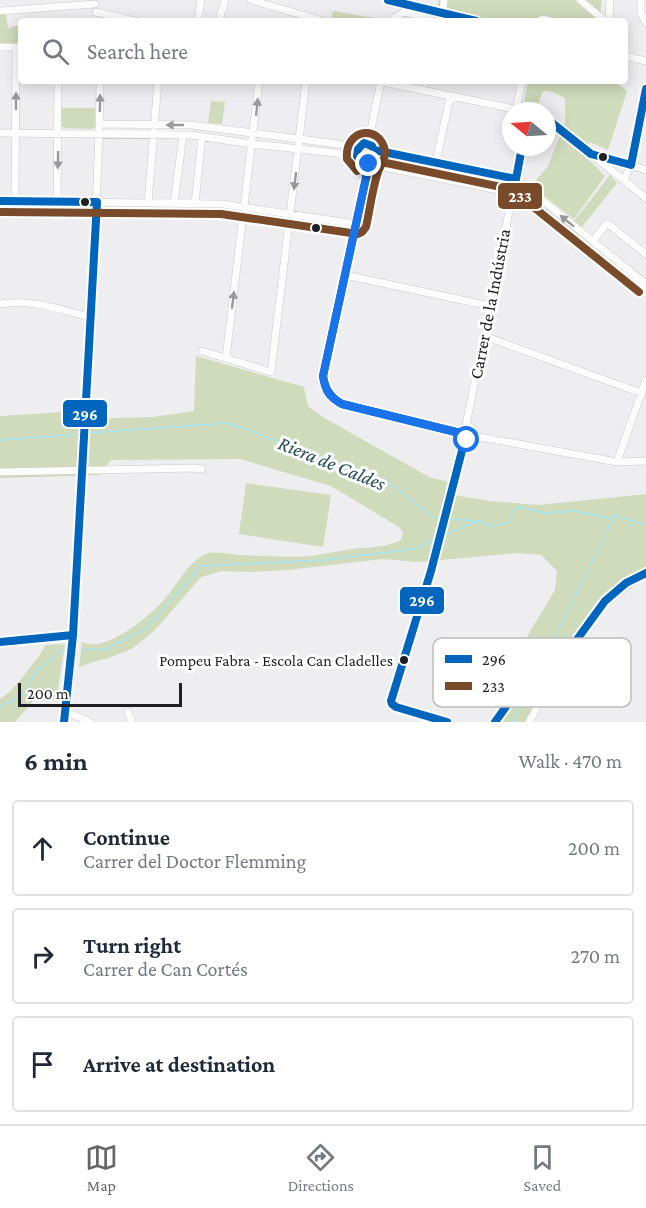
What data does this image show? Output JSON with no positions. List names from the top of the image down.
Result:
{
  "streets": {
    "street": ["Carrer de la Indústria"]
  },
  "water": ["Riera de Caldes"],
  "places": ["Pompeu Fabra - Escola Can Cladelles"],
  "lines": ["transit line 296", "transit line 233"],
  "legend": ["296", "233"],
  "scale_bar": "200 m",
  "north": "left",
  "page": {
    "search": "Search here",
    "scale": "200 m",
    "heading": ["6 min", "Walk · 470 m"],
    "list": [
      ["Continue", "Carrer del Doctor Flemming", "200 m"],
      ["Turn right", "Carrer de Can Cortés", "270 m"],
      "Arrive at destination"
    ],
    "nav": ["Map", "Directions", "Saved"]
  }
}
